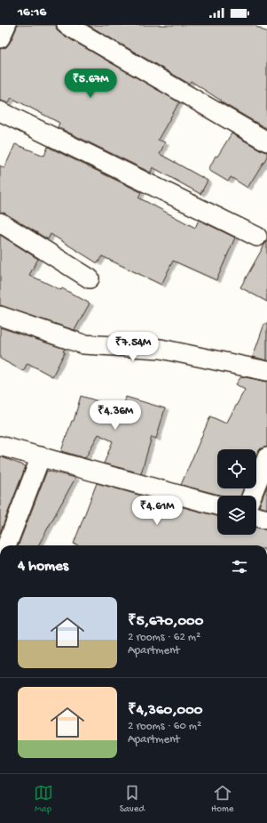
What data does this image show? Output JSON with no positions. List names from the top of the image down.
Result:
{
  "page": {
    "status": "16:16",
    "price": [
      "₹5.67M",
      "₹7.54M",
      "₹4.36M",
      "₹4.61M"
    ],
    "heading": "4 homes",
    "list": [
      {
        "name": "₹5,670,000",
        "note": "2 rooms · 62 m² · Apartment"
      },
      {
        "name": "₹4,360,000",
        "note": "2 rooms · 60 m² · Apartment"
      }
    ],
    "tabs": ["Map", "Saved", "Home"]
  }
}
